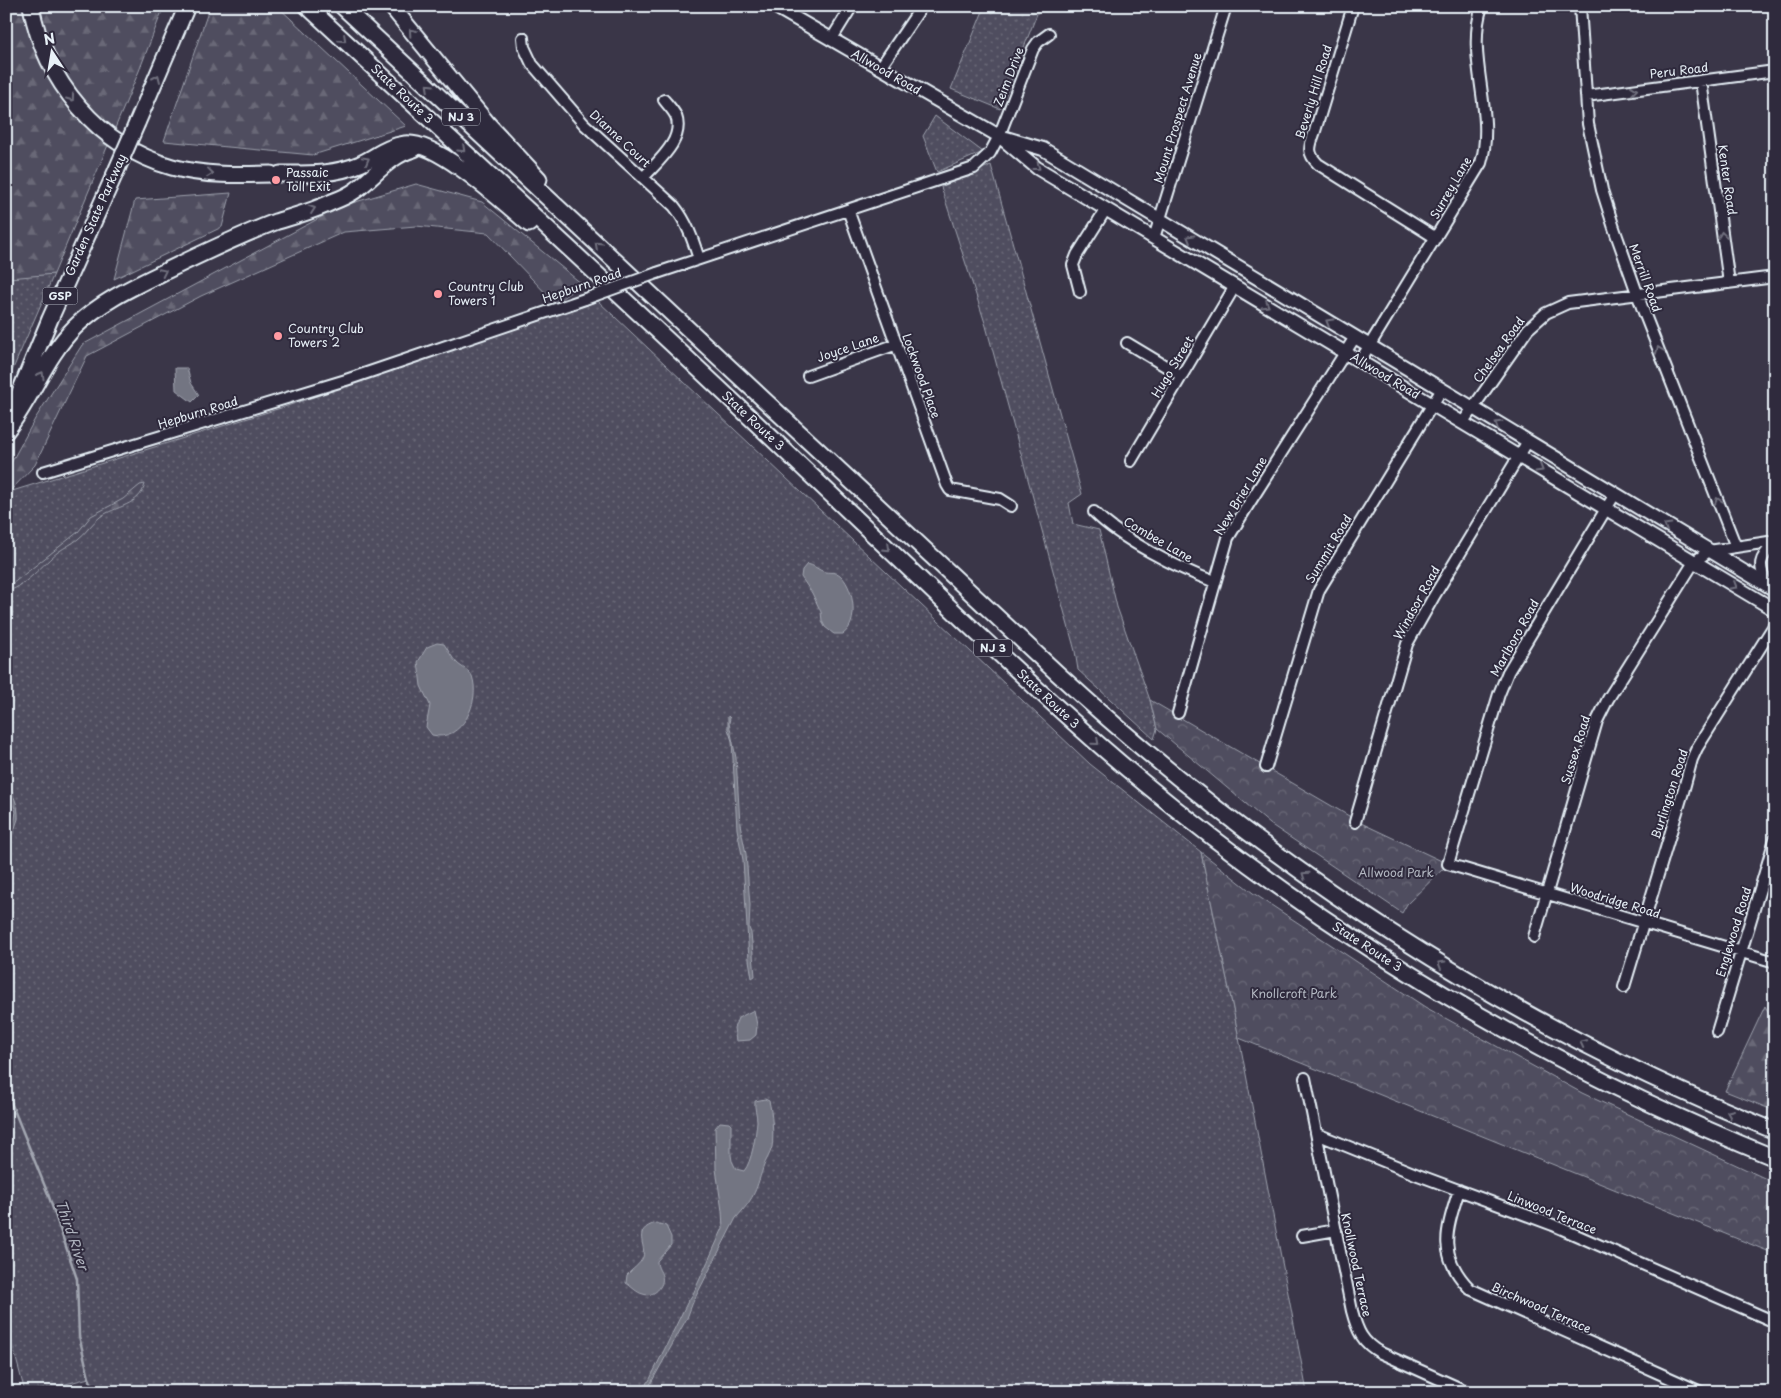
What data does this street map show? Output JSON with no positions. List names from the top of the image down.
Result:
{
  "streets": {
    "highway": [
      "State Route 3",
      "NJ 3",
      "Garden State Parkway",
      "GSP"
    ],
    "main road": ["Allwood Road"],
    "street": [
      "Peru Road",
      "Zeim Drive",
      "Beverly Hill Road",
      "Mount Prospect Avenue",
      "Dianne Court",
      "Kenter Road",
      "Surrey Lane",
      "Merrill Road",
      "Hepburn Road",
      "Joyce Lane",
      "Chelsea Road",
      "Hugo Street",
      "Lockwood Place",
      "New Brier Lane",
      "Combee Lane",
      "Summit Road",
      "Windsor Road",
      "Marlboro Road",
      "Sussex Road",
      "Burlington Road",
      "Woodridge Road",
      "Englewood Road",
      "Linwood Terrace",
      "Knollwood Terrace",
      "Birchwood Terrace"
    ]
  },
  "crossings": [
    ["Peru Road", "Kenter Road"],
    ["Peru Road", "Merrill Road"],
    ["Allwood Road", "Zeim Drive"],
    ["Allwood Road", "Mount Prospect Avenue"],
    ["Allwood Road", "Surrey Lane"],
    ["Allwood Road", "Hepburn Road"],
    ["Allwood Road", "Chelsea Road"],
    ["Allwood Road", "Hugo Street"],
    ["Allwood Road", "New Brier Lane"],
    ["Allwood Road", "Summit Road"],
    ["Allwood Road", "Windsor Road"],
    ["Allwood Road", "Marlboro Road"],
    ["Allwood Road", "Sussex Road"],
    ["Zeim Drive", "Hepburn Road"],
    ["Beverly Hill Road", "Surrey Lane"],
    ["Dianne Court", "Hepburn Road"],
    ["Kenter Road", "Chelsea Road"],
    ["Merrill Road", "Chelsea Road"],
    ["Hepburn Road", "Lockwood Place"],
    ["Joyce Lane", "Lockwood Place"],
    ["New Brier Lane", "Combee Lane"],
    ["Marlboro Road", "Woodridge Road"],
    ["Sussex Road", "Woodridge Road"],
    ["Burlington Road", "Woodridge Road"],
    ["Woodridge Road", "Englewood Road"],
    ["Linwood Terrace", "Knollwood Terrace"],
    ["Linwood Terrace", "Birchwood Terrace"]
  ],
  "one_way": [
    "Peru Road",
    "Kenter Road",
    "Garden State Parkway",
    "Merrill Road"
  ],
  "water": ["Third River"],
  "parks": ["Allwood Park", "Knollcroft Park"],
  "places": ["Passaic Toll Exit", "Country Club Towers 1", "Country Club Towers 2"],
  "north": "top"
}
